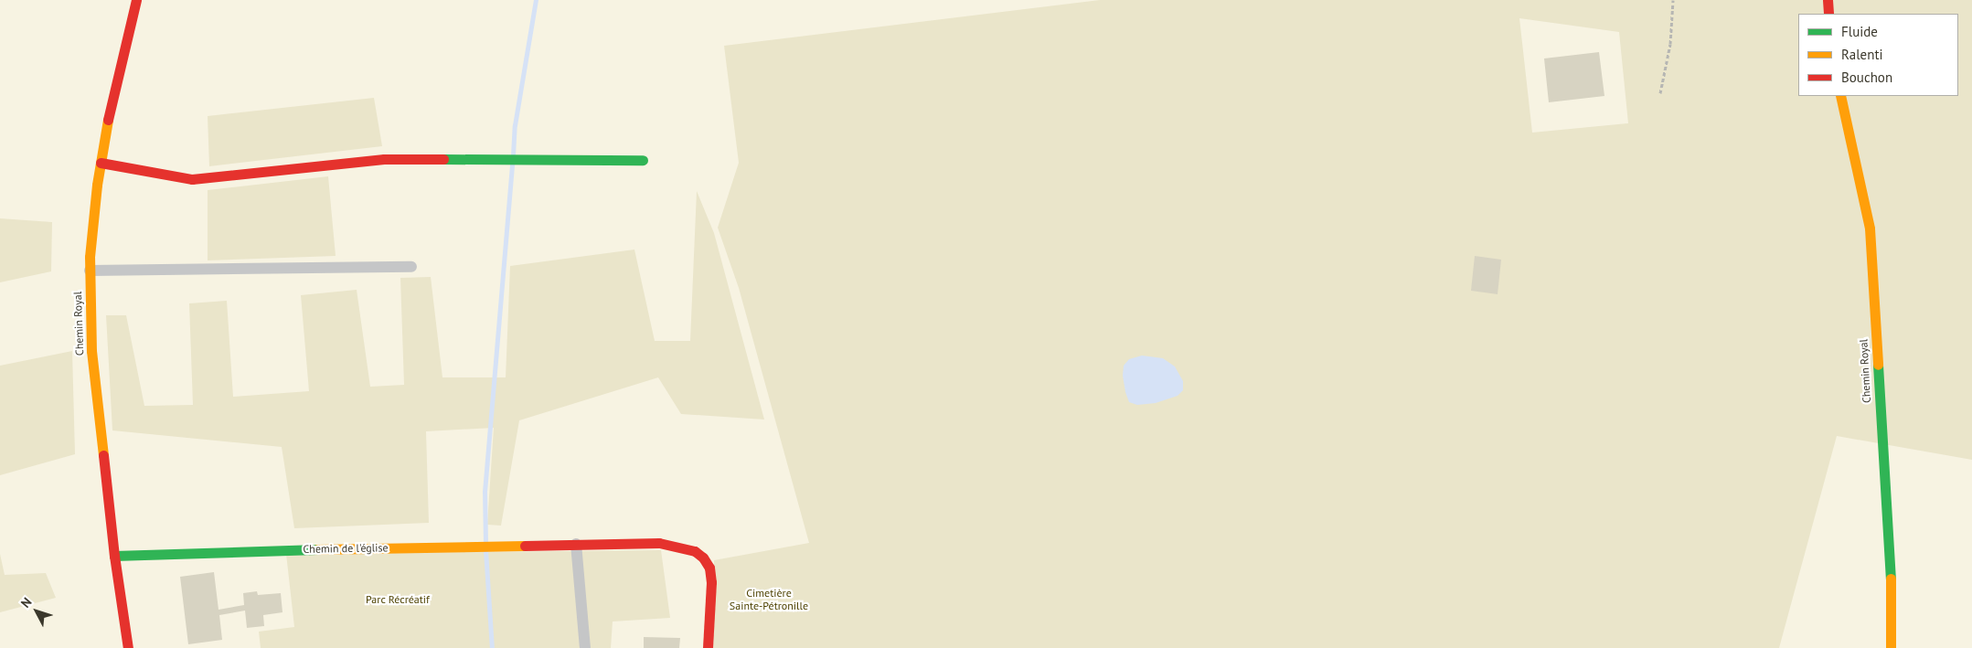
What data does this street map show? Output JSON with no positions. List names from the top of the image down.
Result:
{
  "streets": {
    "main road": ["Chemin Royal", "Chemin de l'église"]
  },
  "crossings": [
    ["Chemin Royal", "Chemin de l'église"]
  ],
  "parks": ["Cimetière Sainte-Pétronille", "Parc Récréatif"],
  "legend": ["Fluide", "Ralenti", "Bouchon"],
  "north": "top left"
}
